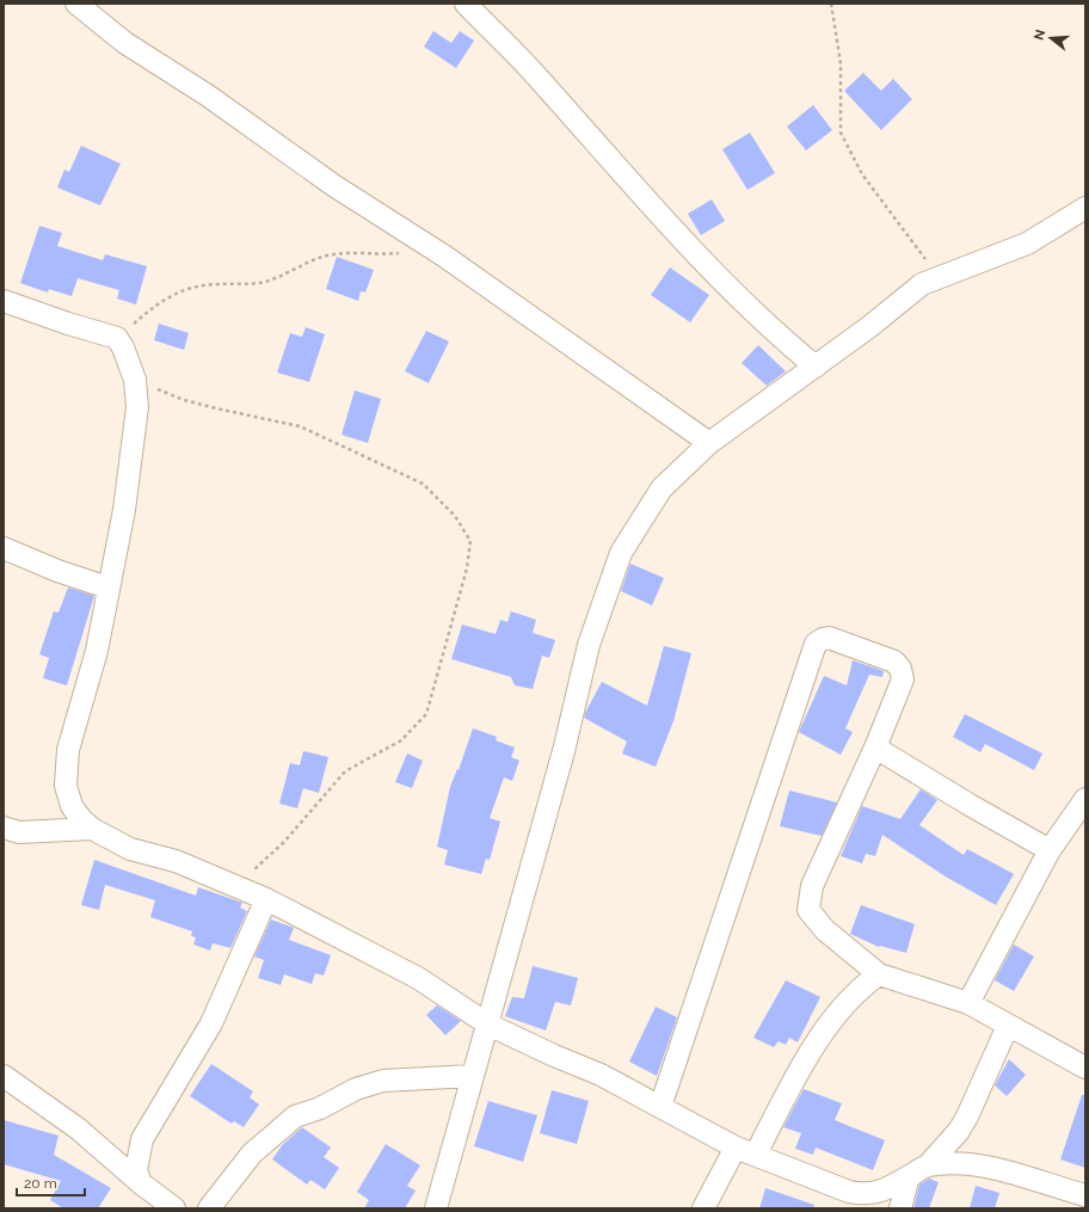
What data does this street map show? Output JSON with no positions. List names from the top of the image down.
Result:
{
  "scale_bar": "20 m",
  "north": "left"
}
